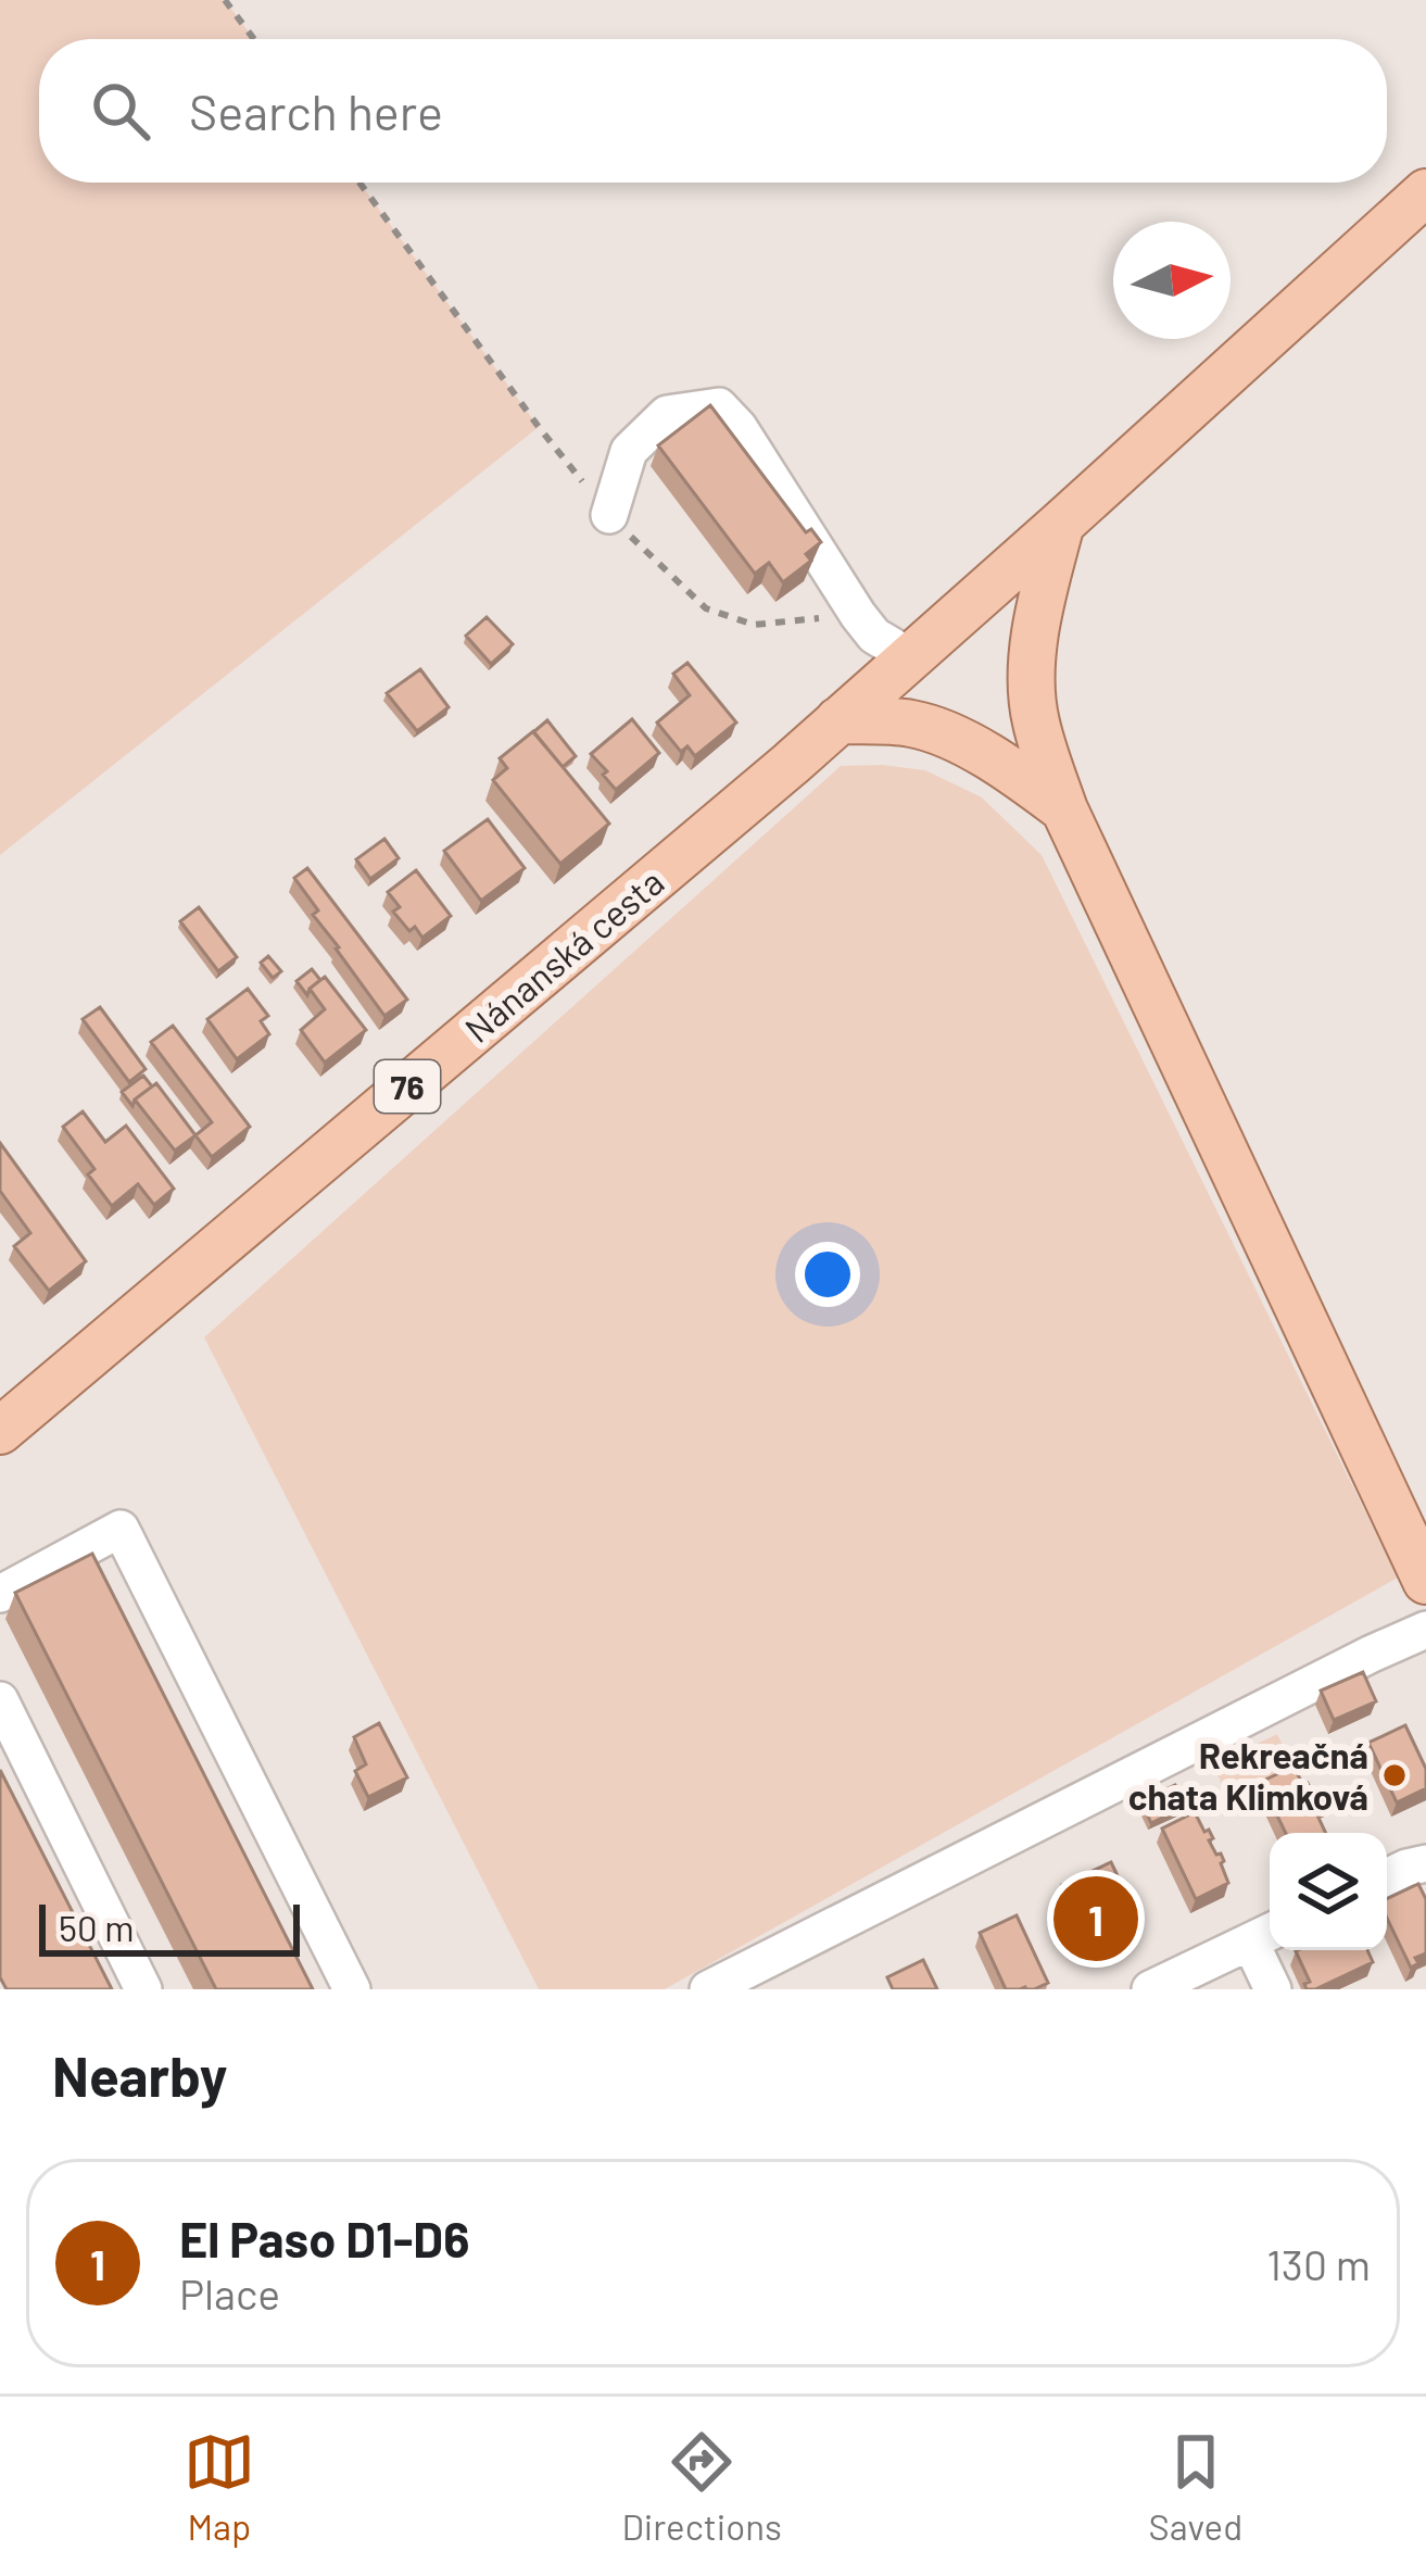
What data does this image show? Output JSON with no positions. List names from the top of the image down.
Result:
{
  "streets": {
    "main road": ["Nánanská cesta", "76"]
  },
  "crossings": [
    ["Nánanská cesta", "76"]
  ],
  "places": ["Rekreačná chata Klimková"],
  "scale_bar": "50 m",
  "north": "right",
  "page": {
    "search": "Search here",
    "pins": "1",
    "scale": "50 m",
    "heading": "Nearby",
    "list": [
      {
        "mark": "1",
        "name": "El Paso D1-D6",
        "note": "Place",
        "value": "130 m"
      }
    ],
    "nav": ["Map", "Directions", "Saved"]
  }
}
